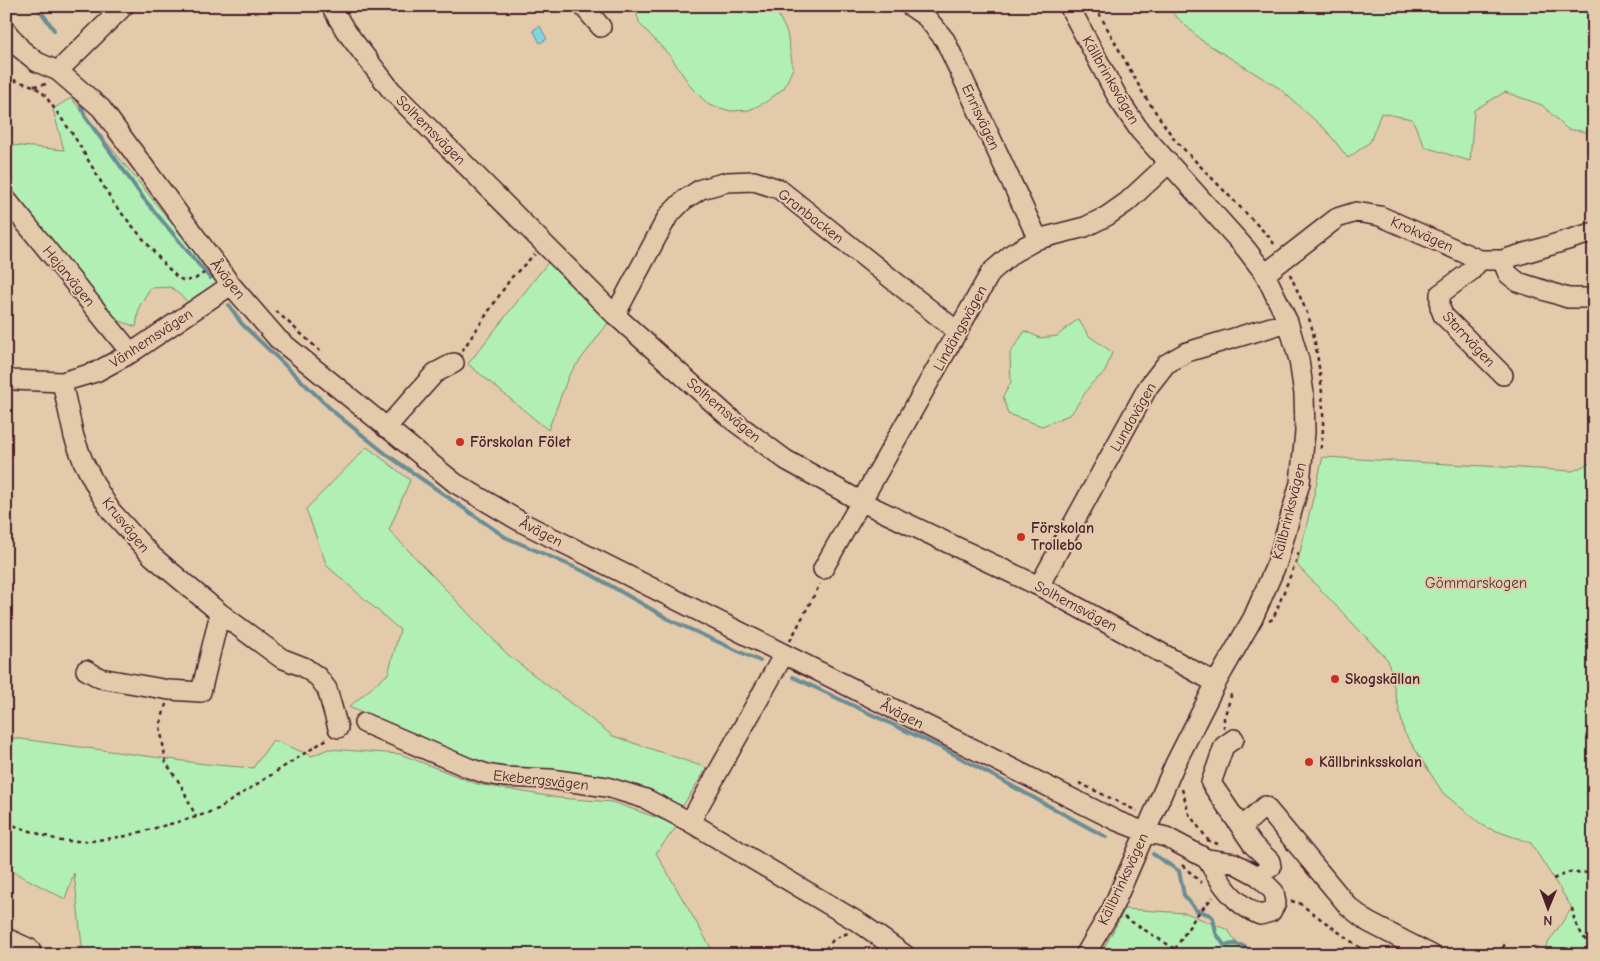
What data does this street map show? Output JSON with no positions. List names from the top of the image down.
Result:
{
  "streets": {
    "street": [
      "Källbrinksvägen",
      "Enrisvägen",
      "Solhemsvägen",
      "Granbacken",
      "Krokvägen",
      "Hejarvägen",
      "Åvägen",
      "Lindängsvägen",
      "Vänhemsvägen",
      "Starrvägen",
      "Lundavägen",
      "Krusvägen",
      "Ekebergsvägen"
    ]
  },
  "crossings": [
    ["Källbrinksvägen", "Solhemsvägen"],
    ["Källbrinksvägen", "Krokvägen"],
    ["Källbrinksvägen", "Åvägen"],
    ["Källbrinksvägen", "Lindängsvägen"],
    ["Källbrinksvägen", "Lundavägen"],
    ["Enrisvägen", "Lindängsvägen"],
    ["Solhemsvägen", "Granbacken"],
    ["Solhemsvägen", "Lindängsvägen"],
    ["Solhemsvägen", "Lundavägen"],
    ["Granbacken", "Lindängsvägen"],
    ["Krokvägen", "Starrvägen"],
    ["Hejarvägen", "Vänhemsvägen"],
    ["Åvägen", "Vänhemsvägen"],
    ["Vänhemsvägen", "Krusvägen"]
  ],
  "parks": ["Gömmarskogen"],
  "places": [
    "Förskolan Fölet",
    "Förskolan Trollebo",
    "Skogskällan",
    "Källbrinksskolan"
  ],
  "north": "bottom"
}
